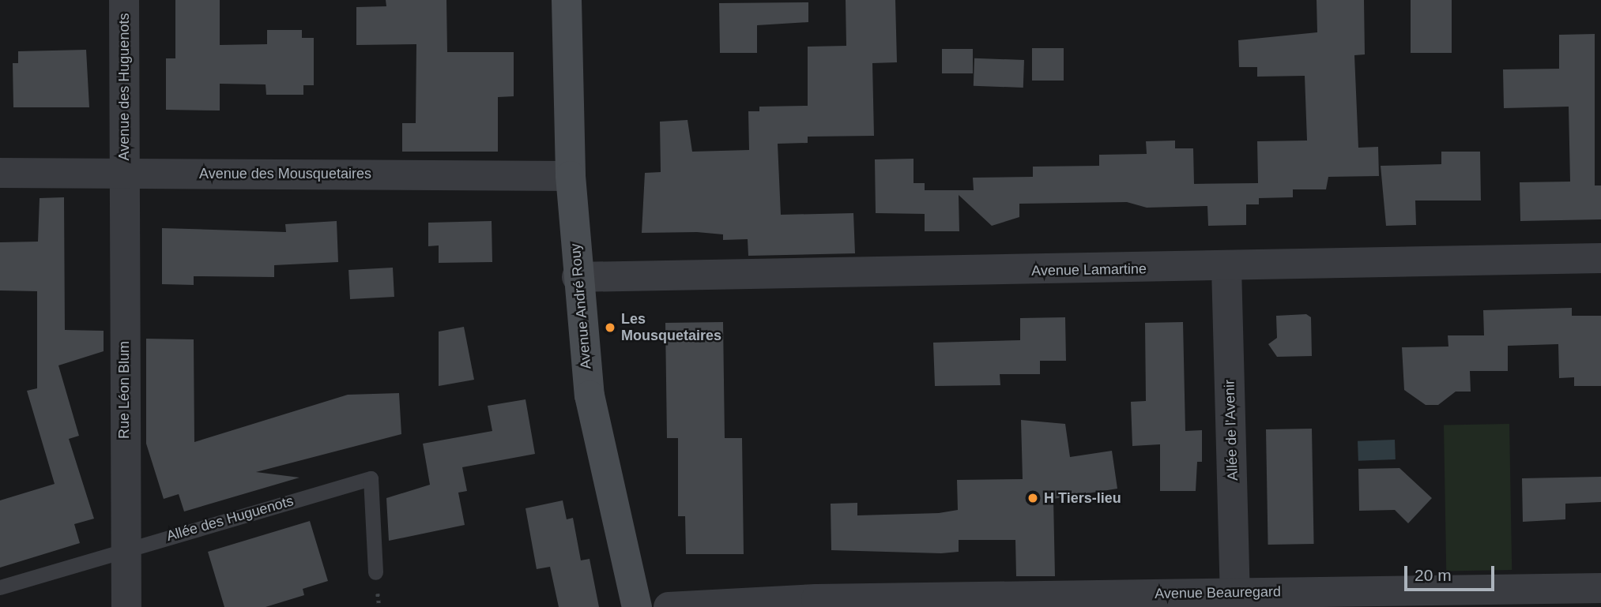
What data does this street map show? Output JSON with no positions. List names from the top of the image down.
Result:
{
  "streets": {
    "main road": ["Avenue André Rouy"],
    "street": [
      "Avenue des Huguenots",
      "Avenue des Mousquetaires",
      "Avenue Lamartine",
      "Rue Léon Blum",
      "Allée de l'Avenir",
      "Avenue Beauregard"
    ],
    "lane": ["Allée des Huguenots"]
  },
  "crossings": [
    ["Avenue des Huguenots", "Avenue des Mousquetaires"],
    ["Avenue des Huguenots", "Rue Léon Blum"],
    ["Avenue des Mousquetaires", "Avenue André Rouy"],
    ["Avenue des Mousquetaires", "Rue Léon Blum"],
    ["Avenue Lamartine", "Avenue André Rouy"],
    ["Avenue Lamartine", "Allée de l'Avenir"],
    ["Rue Léon Blum", "Allée des Huguenots"],
    ["Allée de l'Avenir", "Avenue Beauregard"]
  ],
  "places": ["Les Mousquetaires", "H Tiers-lieu"],
  "scale_bar": "20 m"
}
